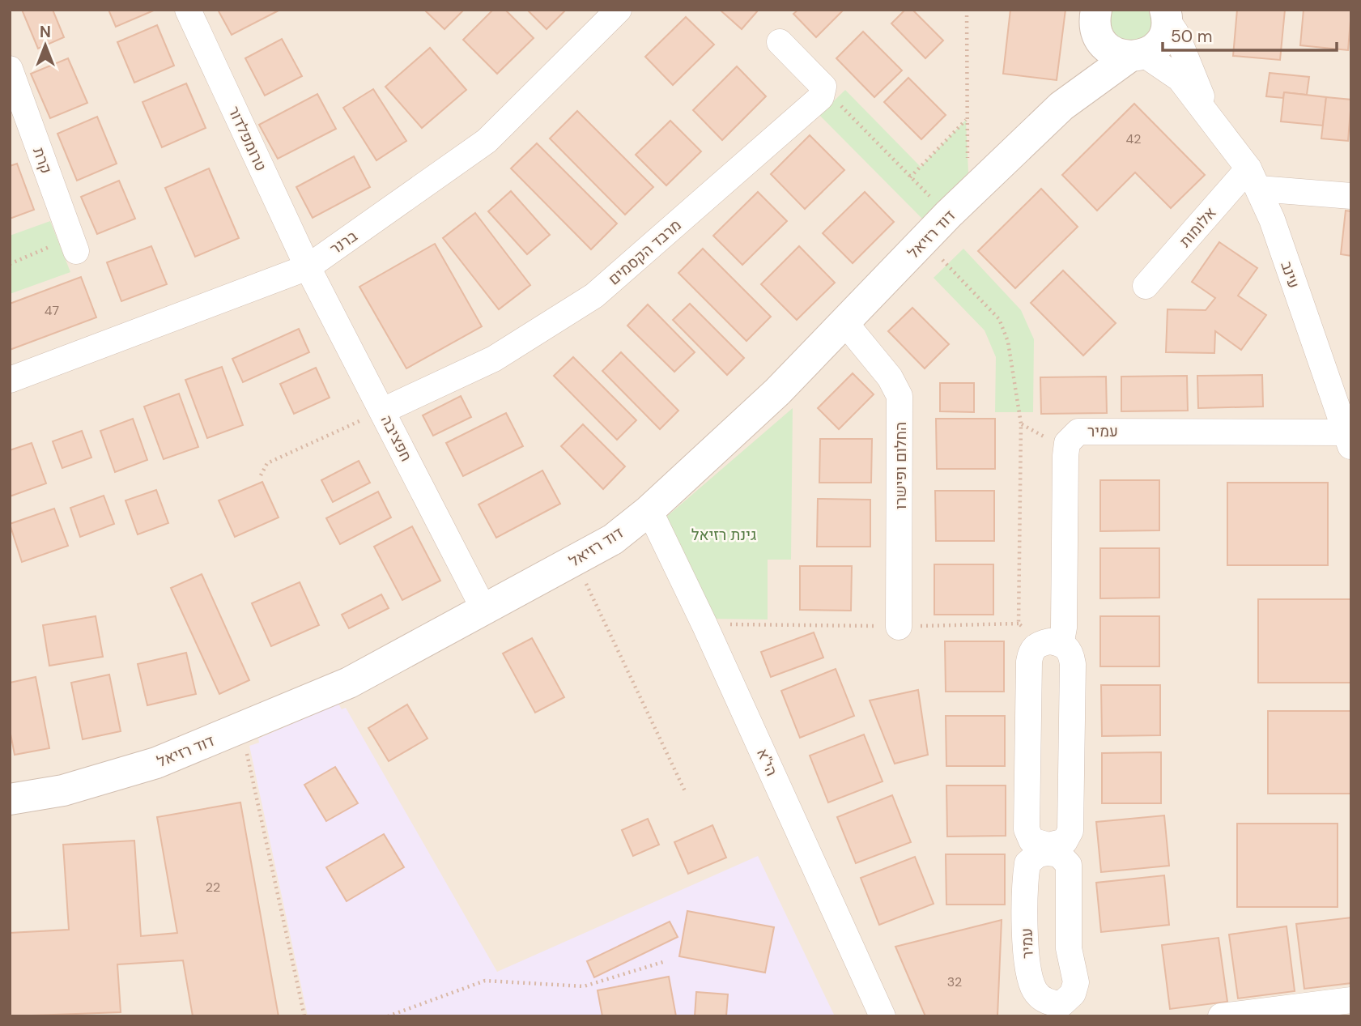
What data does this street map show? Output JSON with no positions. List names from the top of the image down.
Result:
{
  "streets": {
    "street": [
      "טרומפלדור",
      "קרת",
      "אלומות",
      "דוד רזיאל",
      "ברנר",
      "מרבד הקסמים",
      "עינב",
      "עמיר",
      "חפציבה",
      "החלום ופישרו",
      "הי\"א"
    ]
  },
  "crossings": [
    ["טרומפלדור", "ברנר"],
    ["טרומפלדור", "חפציבה"],
    ["אלומות", "עינב"],
    ["דוד רזיאל", "עינב"],
    ["דוד רזיאל", "חפציבה"],
    ["דוד רזיאל", "החלום ופישרו"],
    ["דוד רזיאל", "הי\"א"],
    ["ברנר", "חפציבה"],
    ["מרבד הקסמים", "חפציבה"],
    ["עינב", "עמיר"]
  ],
  "parks": ["גינת רזיאל"],
  "house_numbers": [
    "42",
    "47",
    "22",
    "32"
  ],
  "scale_bar": "50 m",
  "north": "top"
}
